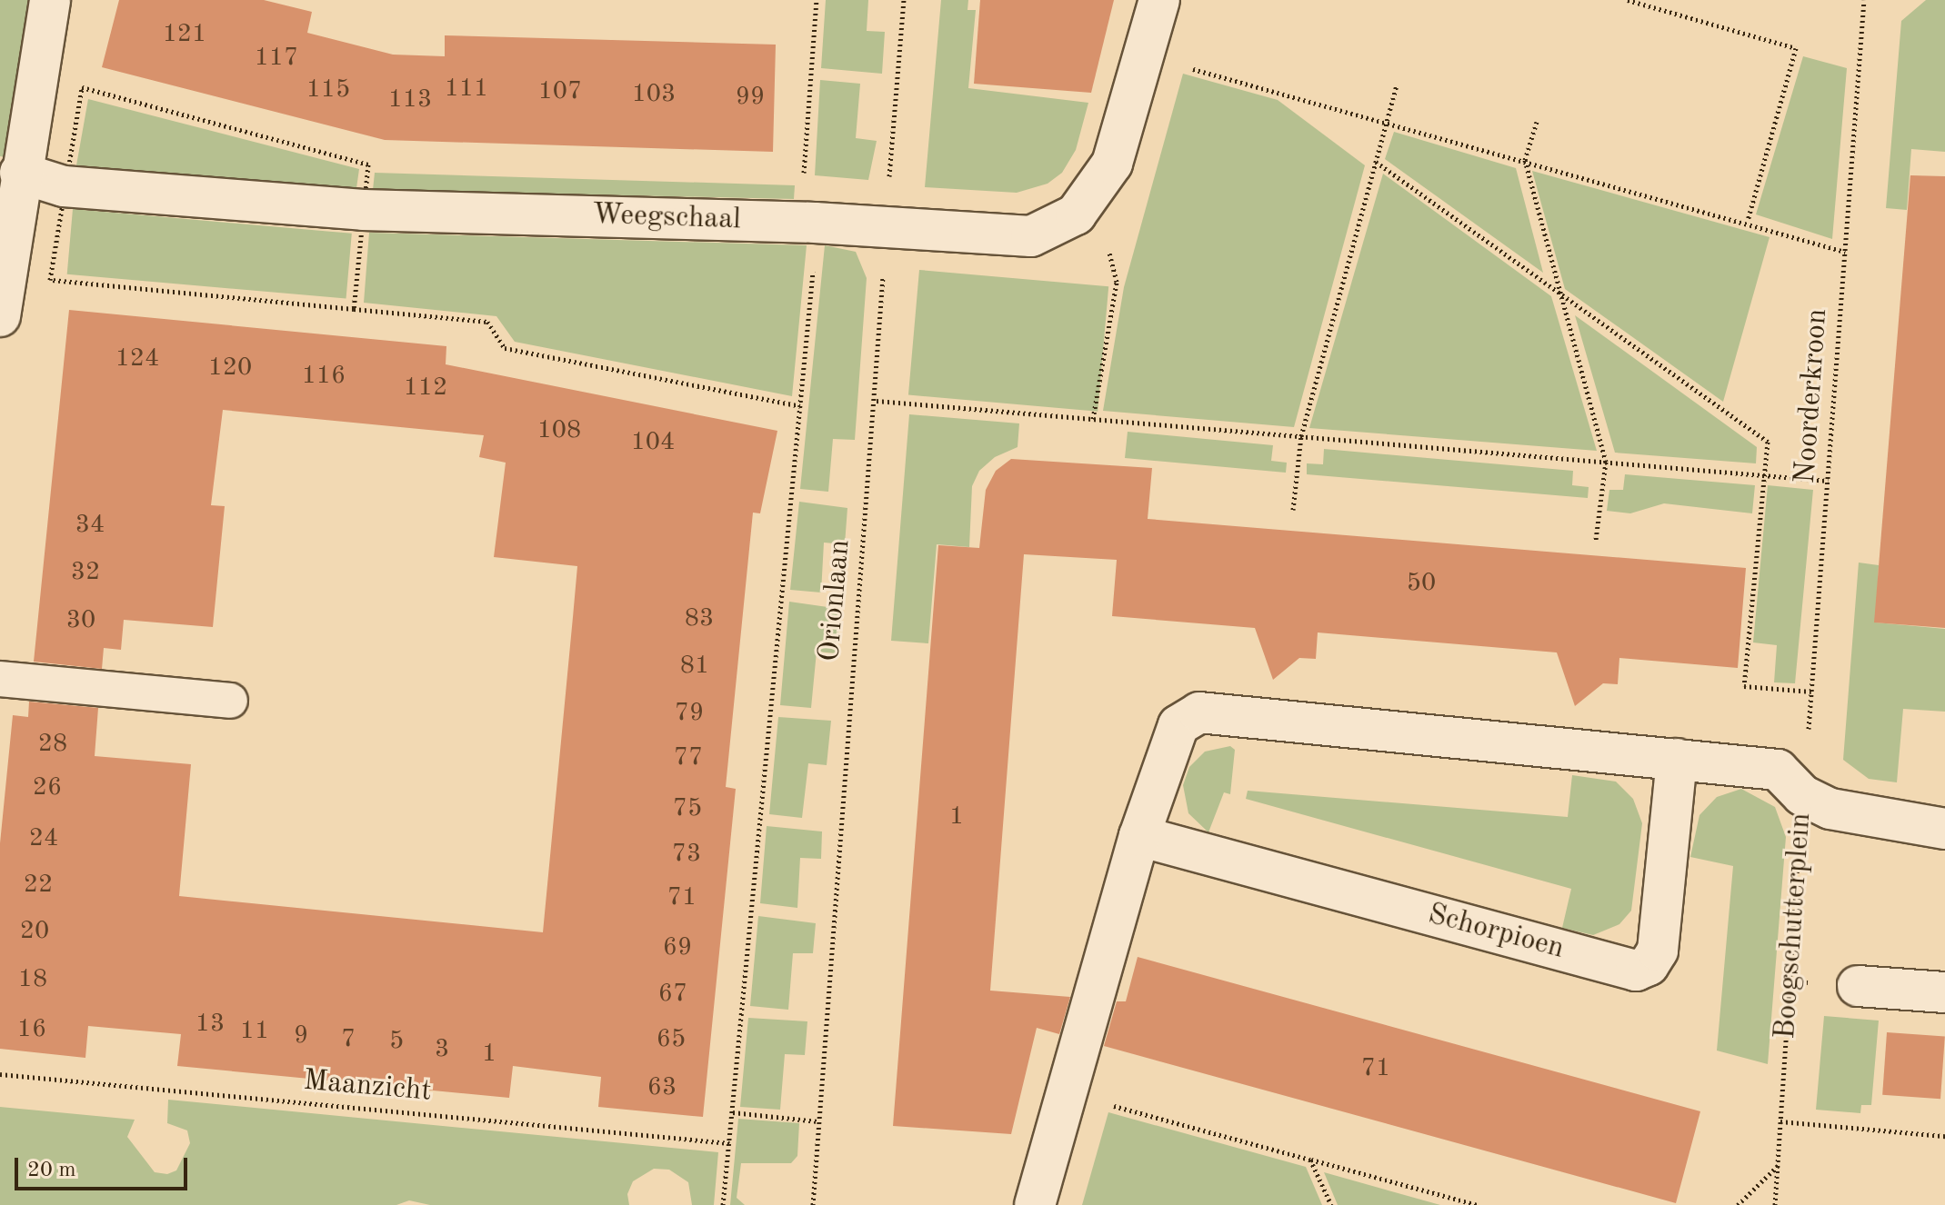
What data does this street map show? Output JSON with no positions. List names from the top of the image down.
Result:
{
  "streets": {
    "street": ["Weegschaal", "Boogschutterplein", "Schorpioen"],
    "path": ["Noorderkroon", "Orionlaan", "Maanzicht"]
  },
  "crossings": [
    ["Weegschaal", "Orionlaan"],
    ["Noorderkroon", "Boogschutterplein"]
  ],
  "house_numbers": [
    "121",
    "117",
    "111",
    "115",
    "107",
    "103",
    "99",
    "113",
    "124",
    "120",
    "116",
    "112",
    "108",
    "104",
    "34",
    "32",
    "50",
    "83",
    "30",
    "81",
    "79",
    "28",
    "77",
    "26",
    "75",
    "1",
    "24",
    "73",
    "22",
    "71",
    "20",
    "69",
    "18",
    "67",
    "13",
    "16",
    "11",
    "9",
    "7",
    "65",
    "5",
    "3",
    "1",
    "71",
    "63"
  ],
  "scale_bar": "20 m"
}
